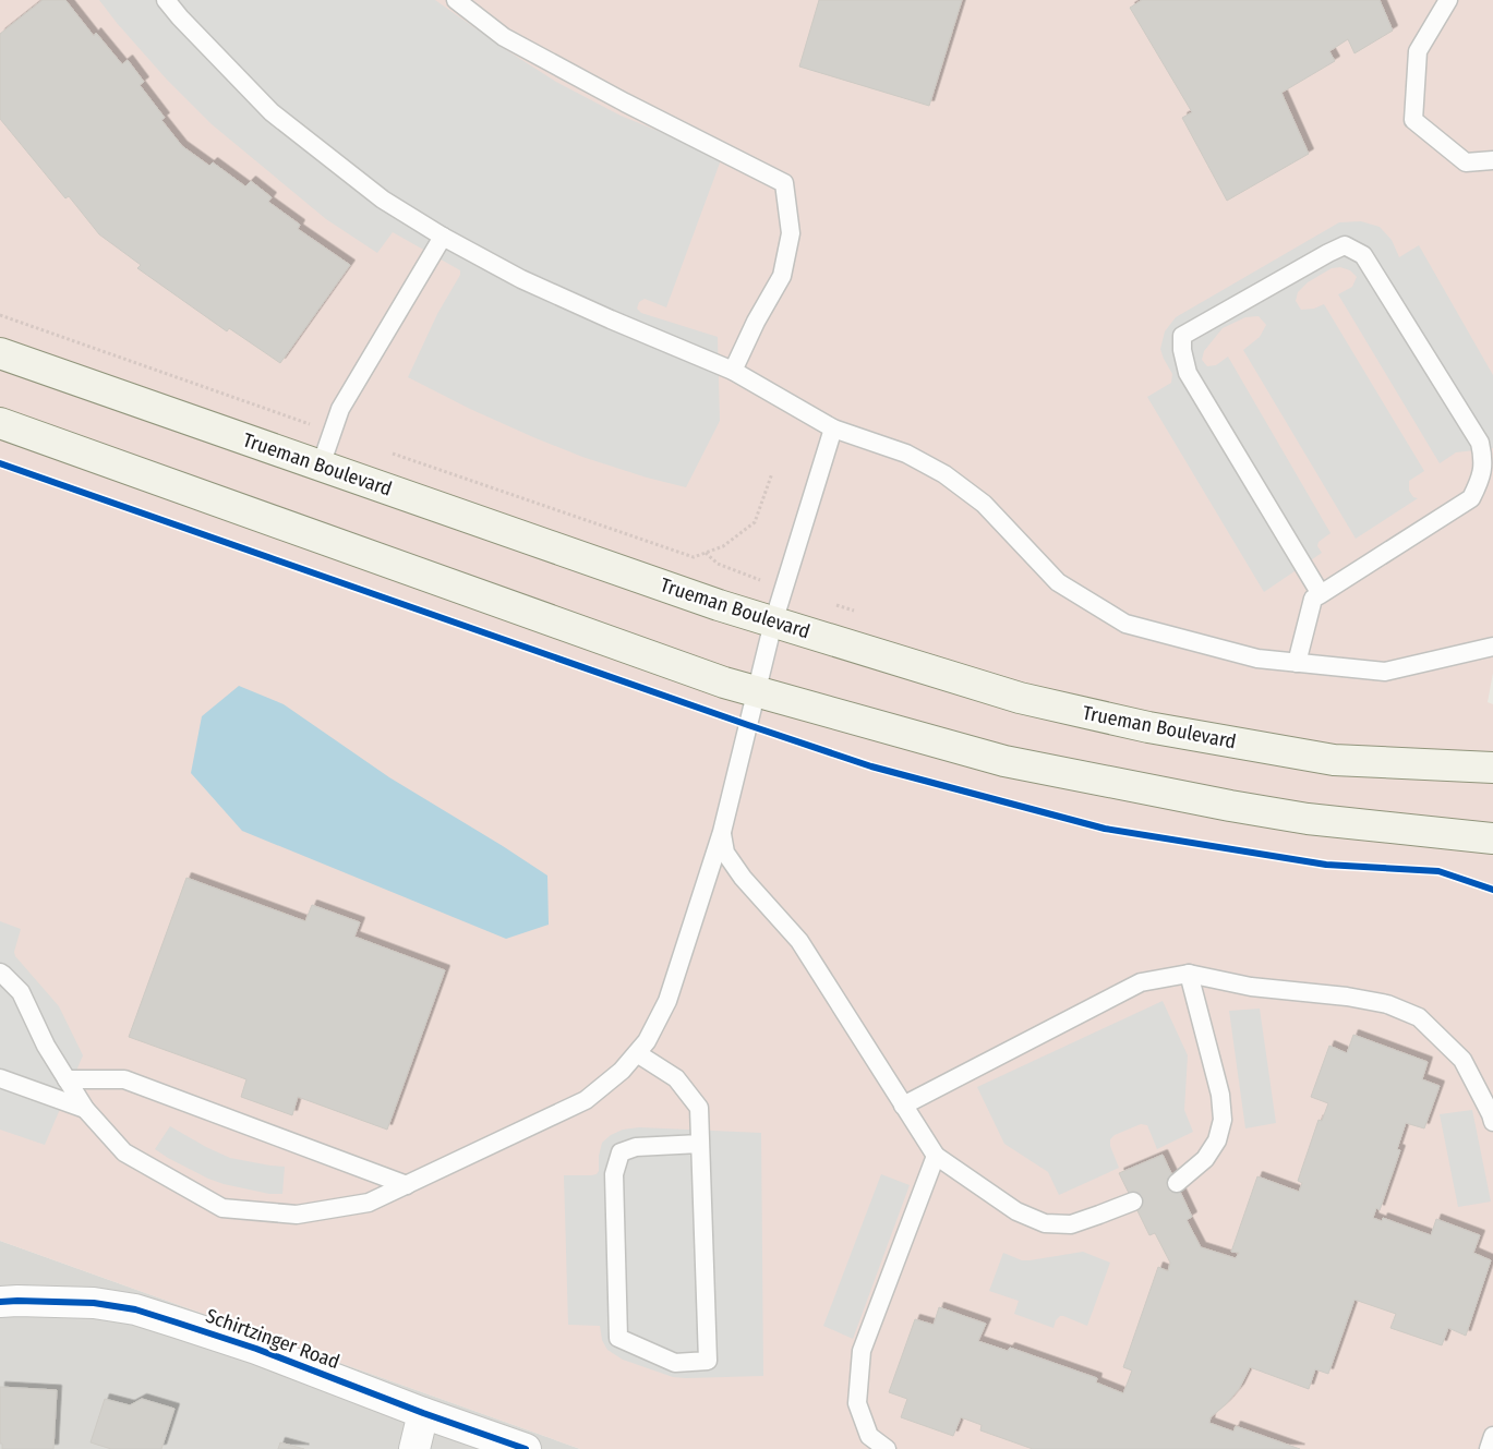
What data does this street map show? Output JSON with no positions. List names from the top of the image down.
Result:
{
  "streets": {
    "main road": ["Trueman Boulevard"],
    "street": ["Schirtzinger Road"]
  }
}
